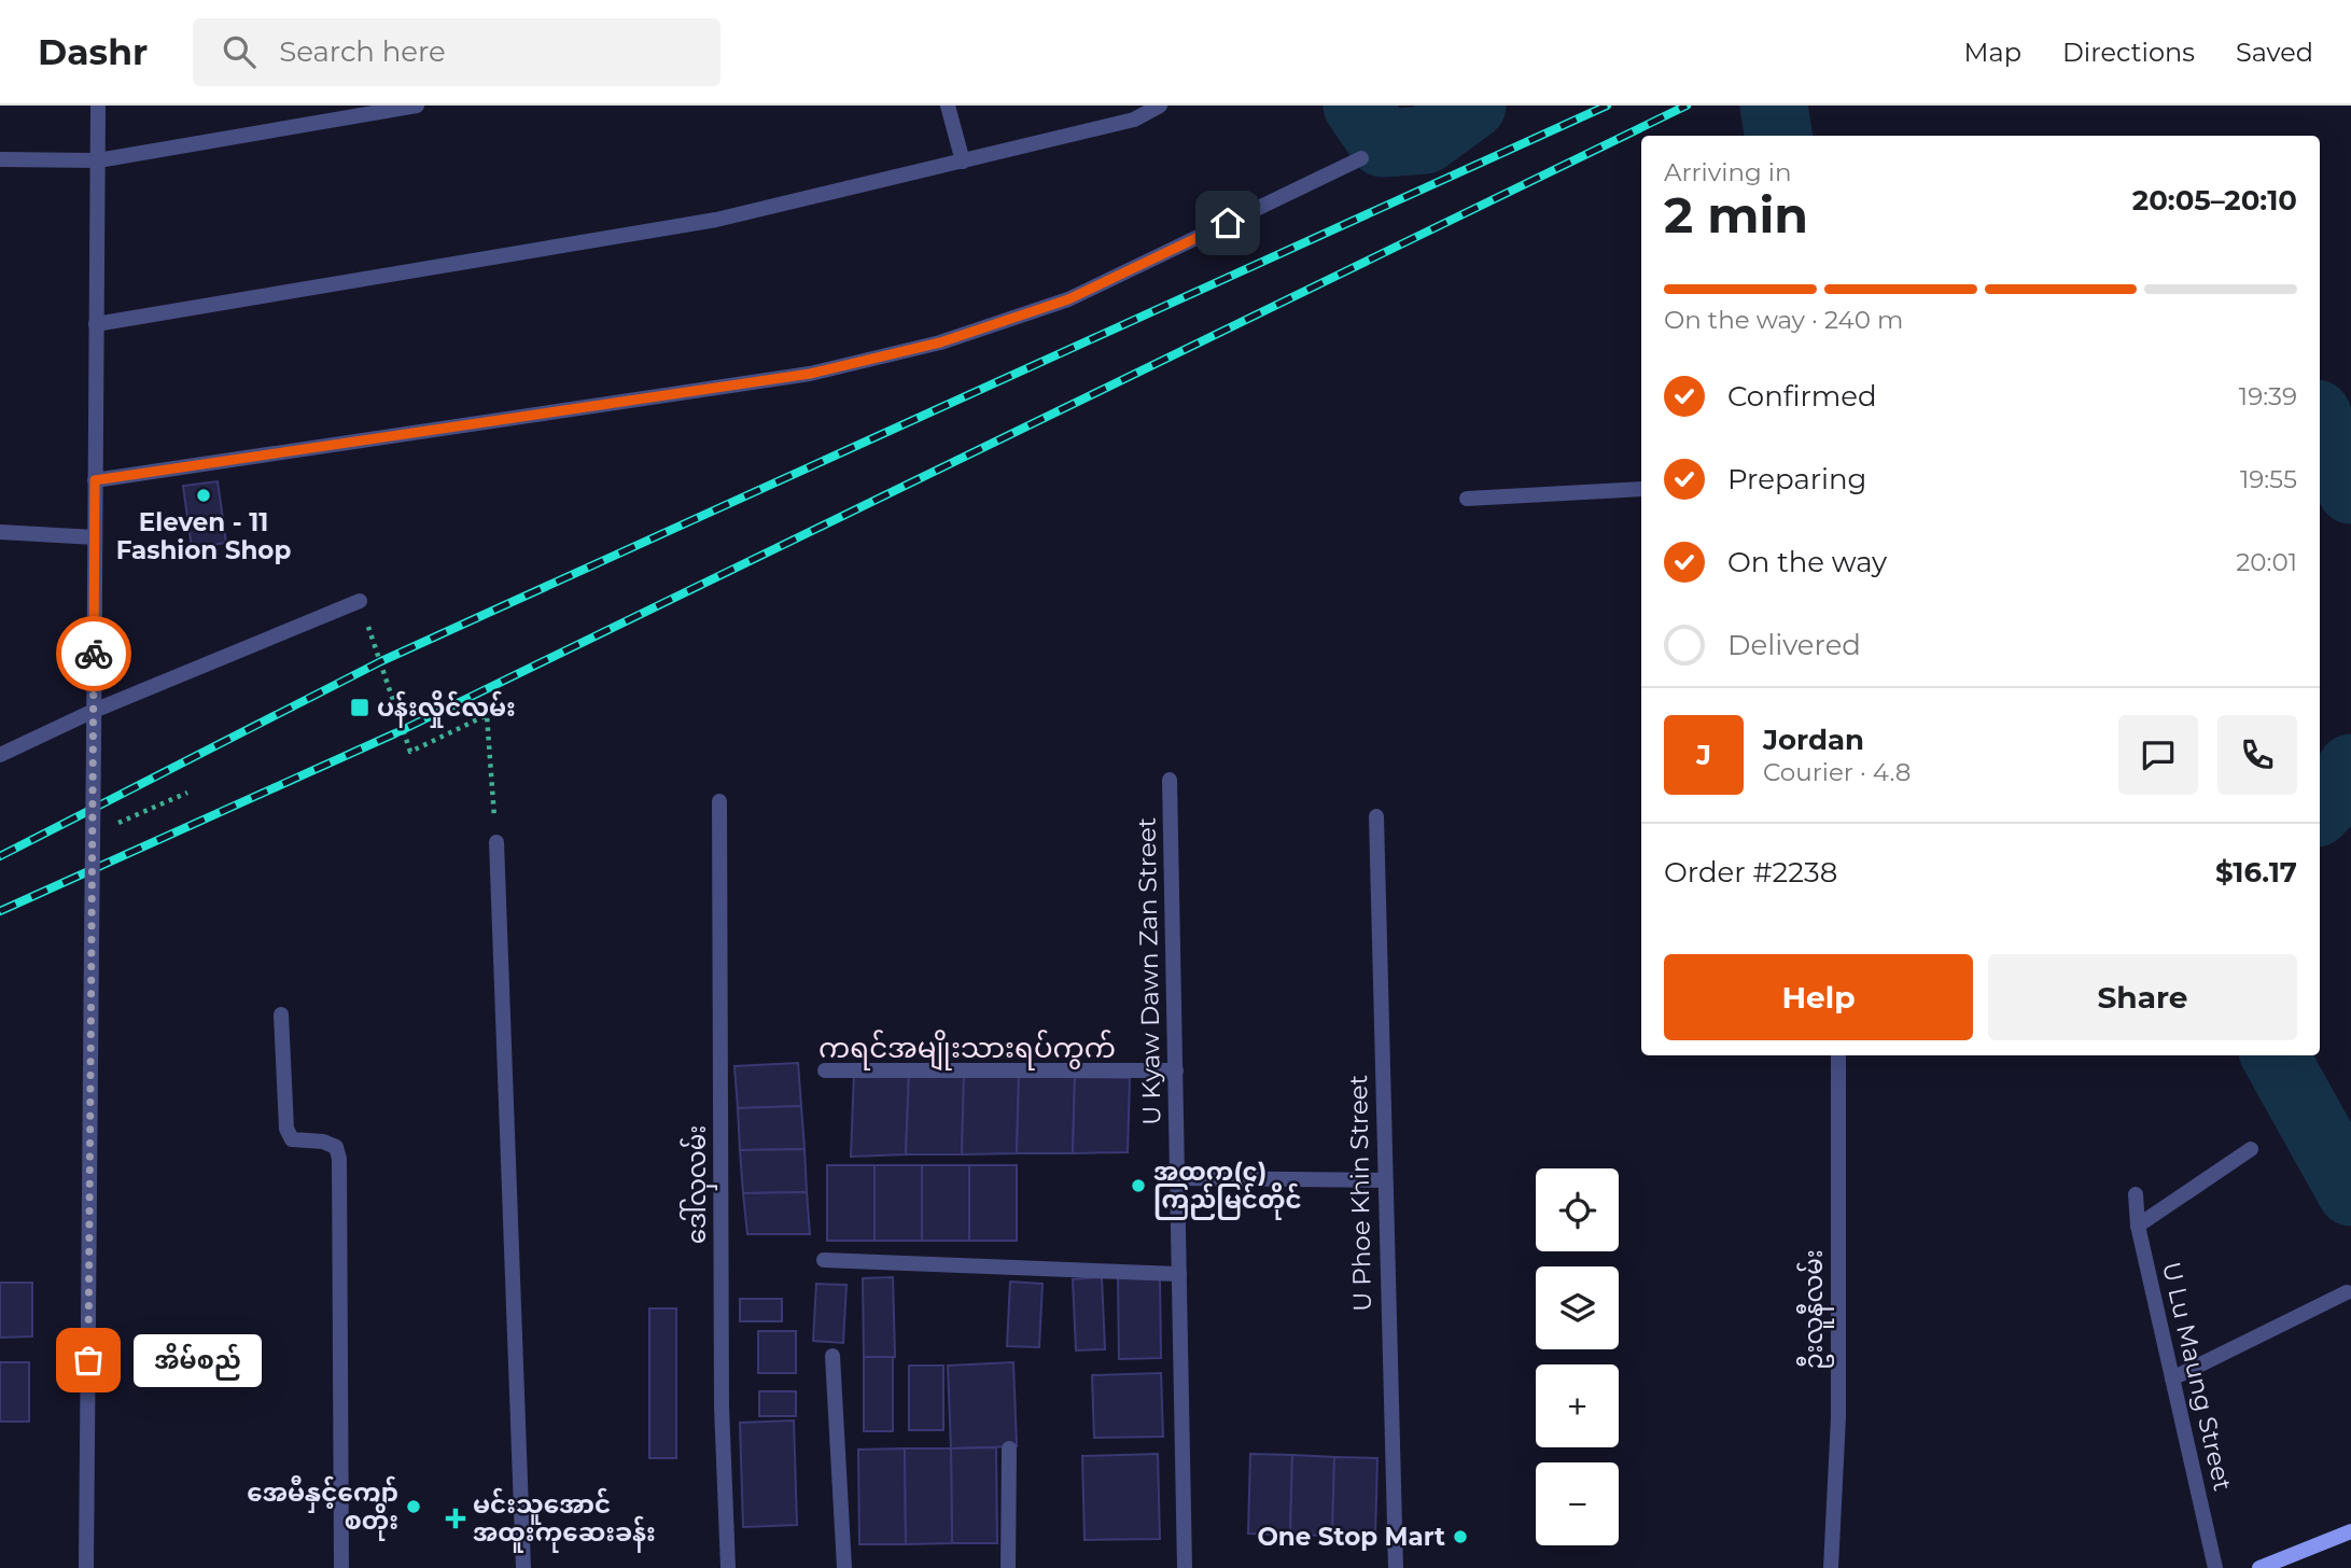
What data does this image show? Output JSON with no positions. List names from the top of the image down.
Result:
{
  "streets": {
    "street": [
      "U Kyaw Dawn Zan Street",
      "ဒေါ်လှလမ်း",
      "U Phoe Khin Street",
      "ဦးလူနီလမ်း",
      "U Lu Maung Street"
    ]
  },
  "districts": ["ကရင်အမျိုးသားရပ်ကွက်"],
  "places": {
    "other": [
      "Eleven - 11 Fashion Shop",
      "အထက(၄) ကြည်မြင်တိုင်",
      "အိမ်စည်",
      "အေမီနှင့်ကျော် စတိုး",
      "One Stop Mart"
    ],
    "transit": ["ပန်းလှိုင်လမ်း"],
    "health": ["မင်းသူအောင် အထူးကုဆေးခန်း"]
  },
  "page": {
    "header": "Dashr",
    "search": "Search here",
    "nav": ["Map", "Directions", "Saved"],
    "heading": ["2 min", "Arriving in", "20:05–20:10"],
    "panel": [
      "Jordan",
      "Courier · 4.8",
      "Order #2238",
      "$16.17"
    ],
    "bar": "On the way · 240 m",
    "list": [
      ["Confirmed", "19:39"],
      ["Preparing", "19:55"],
      ["On the way", "20:01"],
      "Delivered"
    ],
    "round": "J",
    "buttons": ["Help", "Share"],
    "map_buttons": ["+", "−"],
    "bubble": "အိမ်စည်"
  }
}
